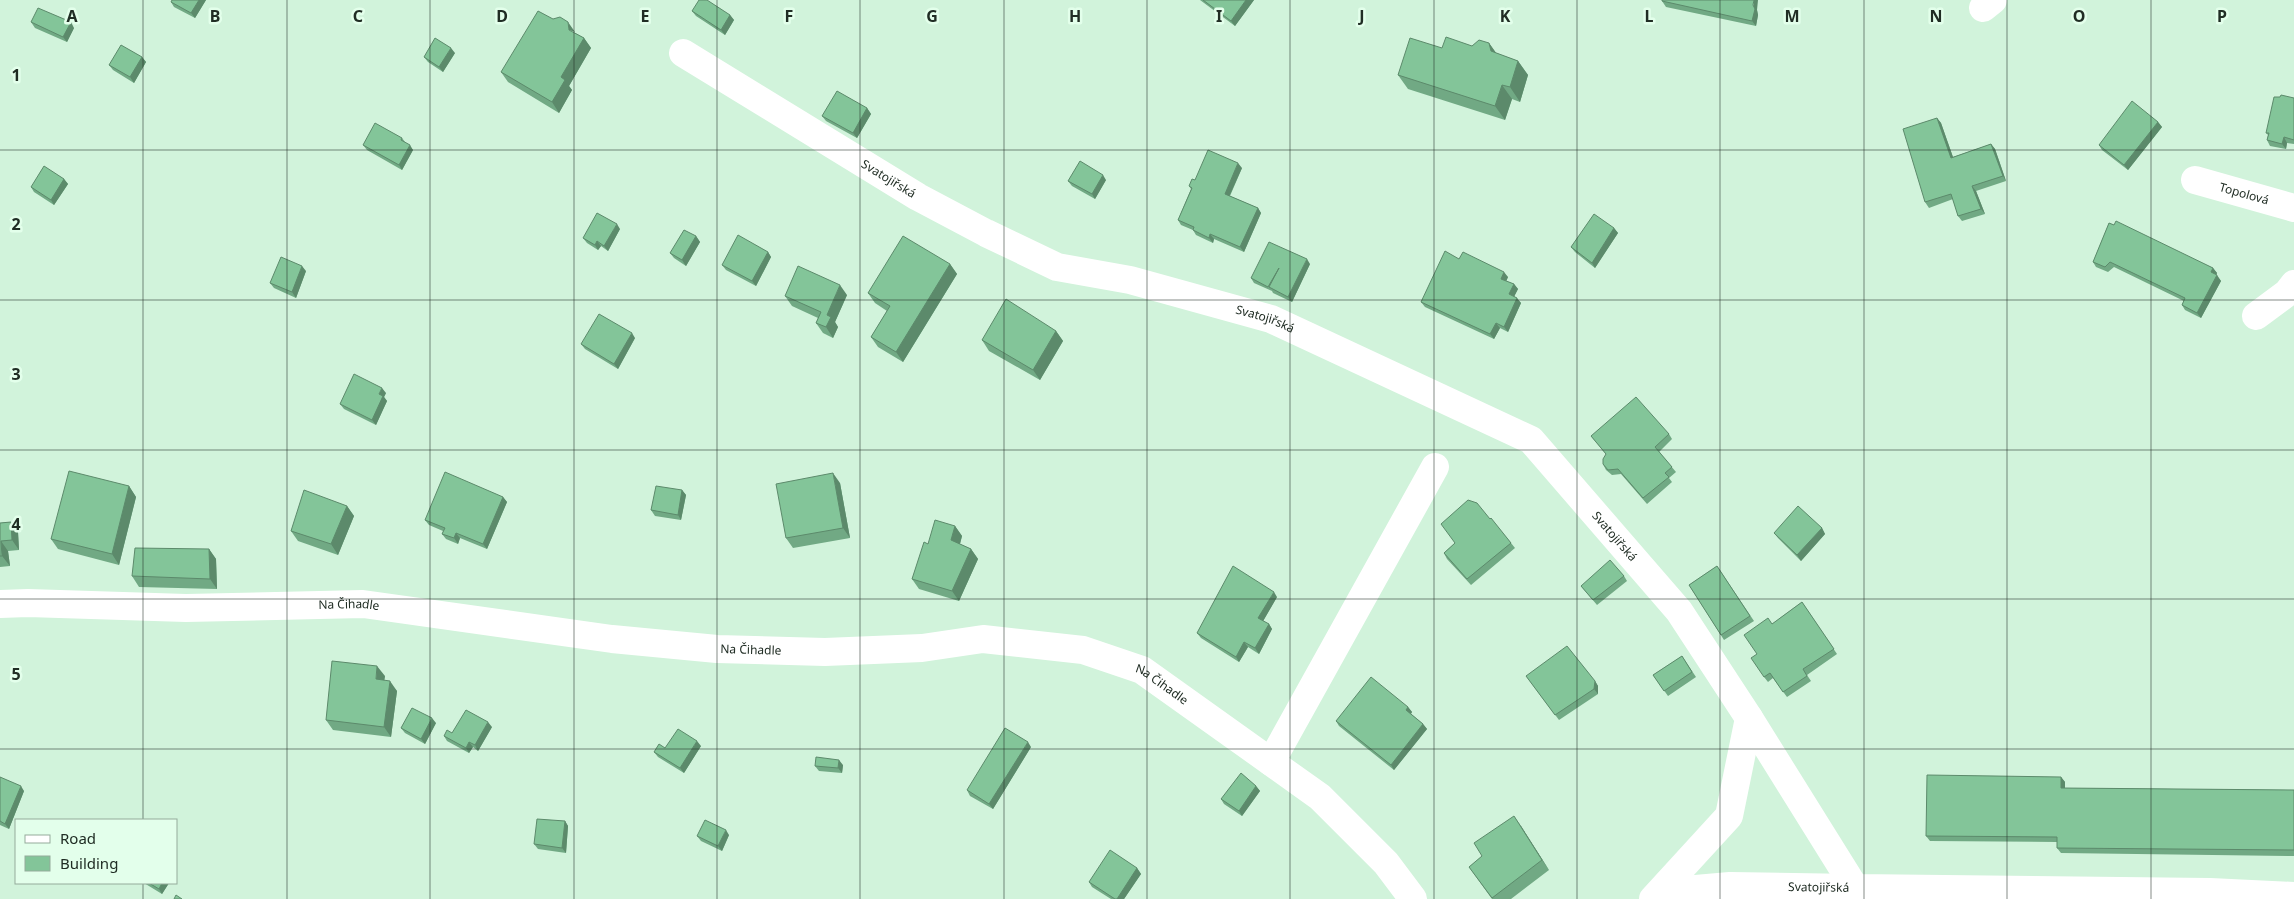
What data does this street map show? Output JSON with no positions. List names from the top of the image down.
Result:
{
  "streets": {
    "street": ["Svatojiřská", "Topolová", "Na Čihadle"]
  },
  "legend": ["Road", "Building"],
  "grid": {
    "columns": [
      "A",
      "B",
      "C",
      "D",
      "E",
      "F",
      "G",
      "H",
      "I",
      "J",
      "K",
      "L",
      "M",
      "N",
      "O",
      "P"
    ],
    "rows": [
      "1",
      "2",
      "3",
      "4",
      "5"
    ]
  }
}
